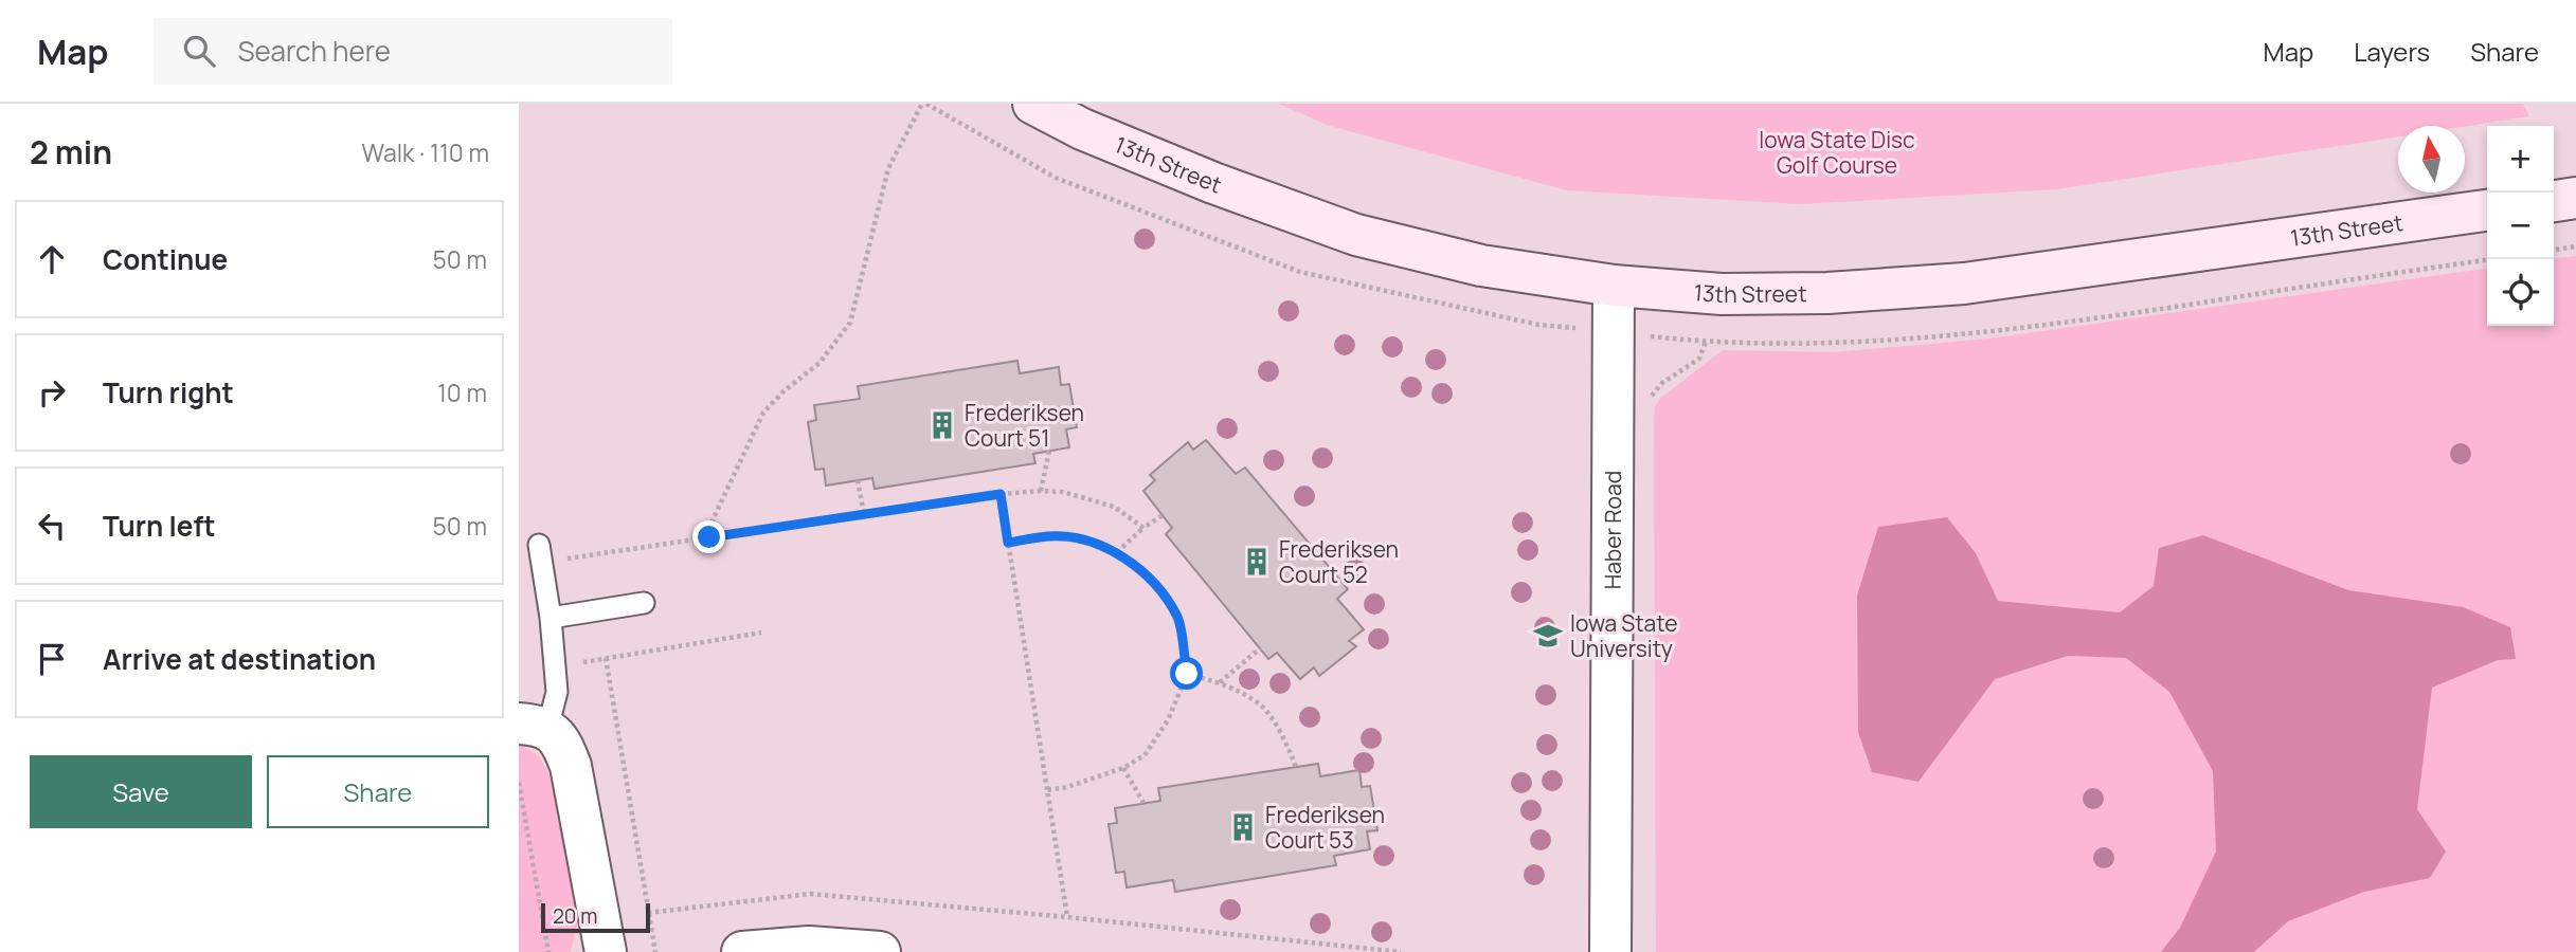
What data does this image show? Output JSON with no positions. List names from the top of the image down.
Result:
{
  "streets": {
    "main road": ["13th Street"],
    "street": ["Haber Road"]
  },
  "crossings": [
    ["13th Street", "Haber Road"]
  ],
  "parks": ["Iowa State Disc Golf Course"],
  "places": {
    "building": ["Frederiksen Court 51", "Frederiksen Court 52", "Frederiksen Court 53"],
    "school or university": ["Iowa State University"]
  },
  "scale_bar": "20 m",
  "north": "top",
  "page": {
    "header": "Map",
    "search": "Search here",
    "nav": ["Map", "Layers", "Share"],
    "heading": ["2 min", "Walk · 110 m"],
    "map_buttons": ["+", "−"],
    "list": [
      ["Continue", "50 m"],
      ["Turn right", "10 m"],
      ["Turn left", "50 m"],
      "Arrive at destination"
    ],
    "buttons": ["Save", "Share"],
    "scale": "20 m"
  }
}
